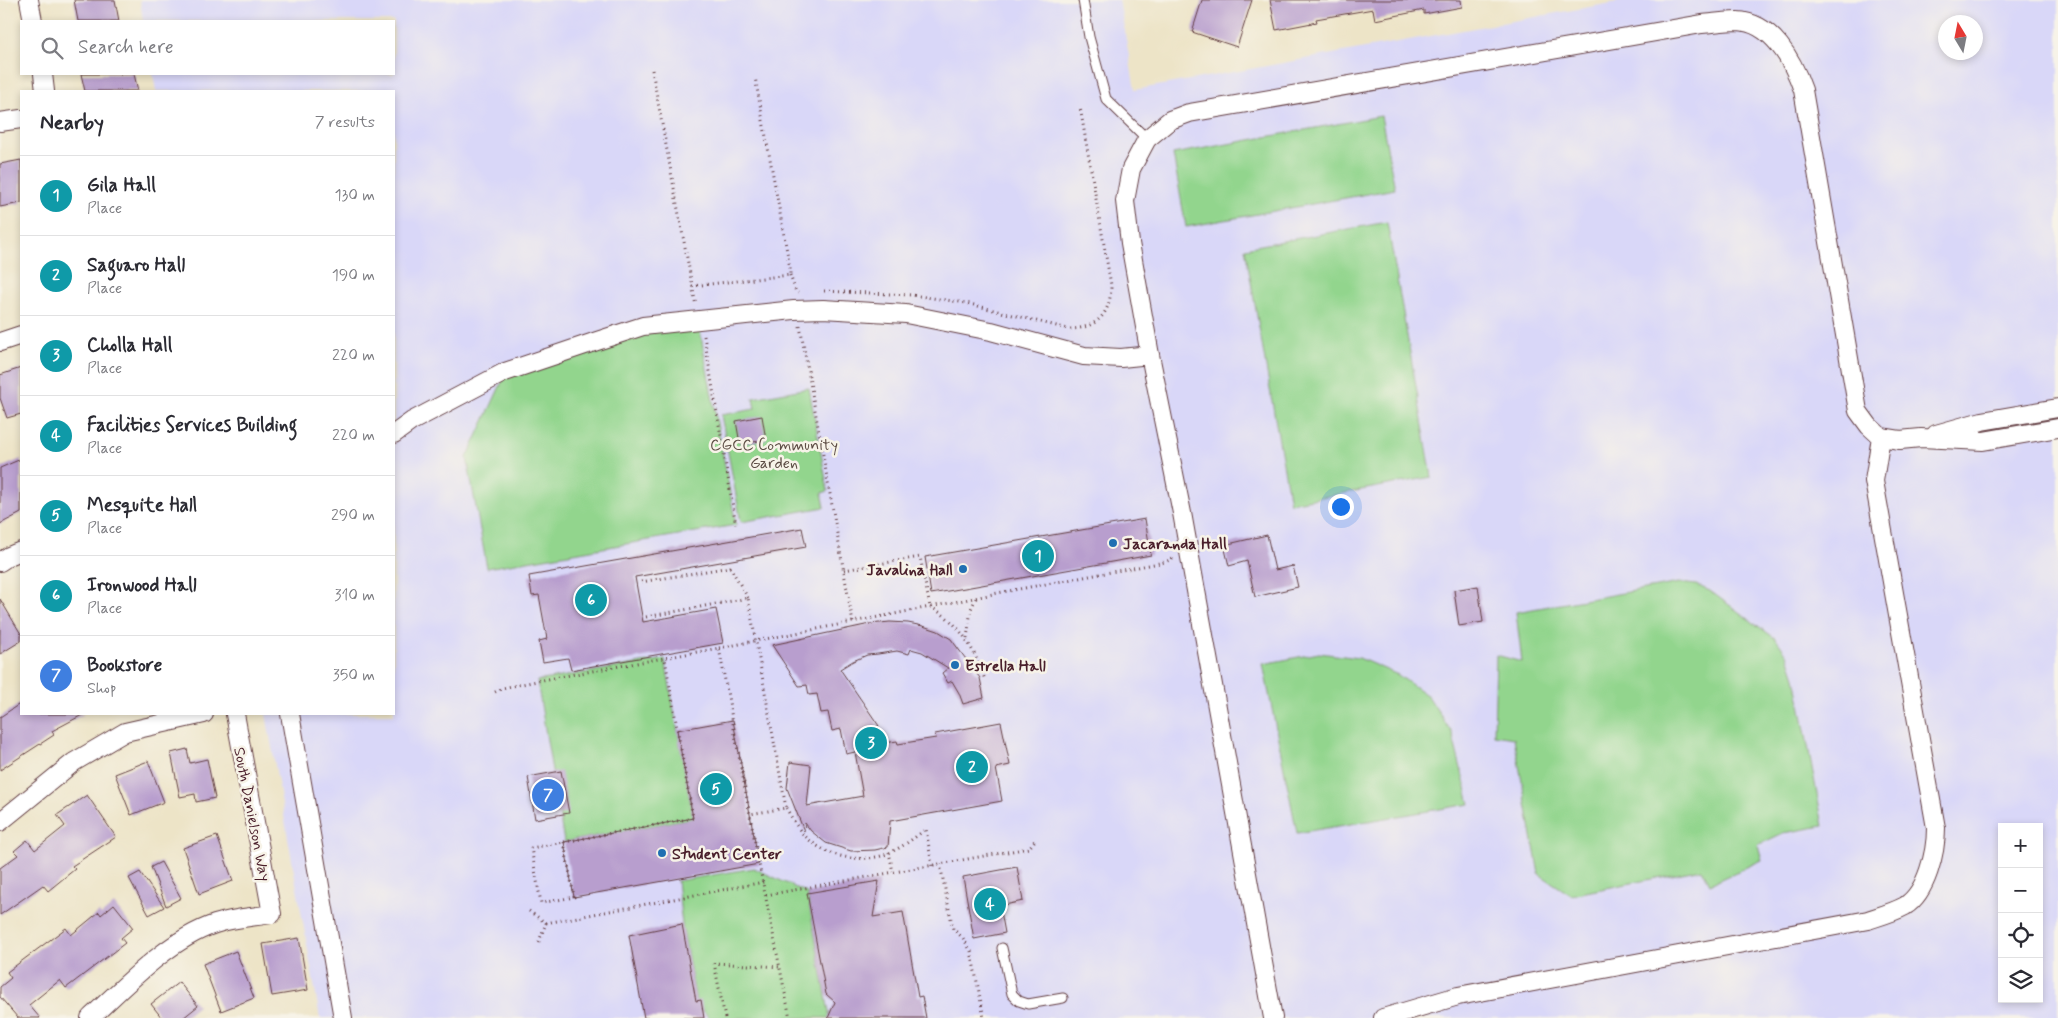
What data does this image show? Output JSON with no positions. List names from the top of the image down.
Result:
{
  "streets": {
    "street": ["South Danielson Way"]
  },
  "parks": ["CGCC Community Garden"],
  "places": [
    "Jacaranda Hall",
    "Javalina Hall",
    "Estrella Hall",
    "Student Center"
  ],
  "north": "top",
  "page": {
    "search": "Search here",
    "heading": ["Nearby", "7 results"],
    "list": [
      {
        "mark": "1",
        "name": "Gila Hall",
        "note": "Place",
        "value": "130 m"
      },
      {
        "mark": "2",
        "name": "Saguaro Hall",
        "note": "Place",
        "value": "190 m"
      },
      {
        "mark": "3",
        "name": "Cholla Hall",
        "note": "Place",
        "value": "220 m"
      },
      {
        "mark": "4",
        "name": "Facilities Services Building",
        "note": "Place",
        "value": "220 m"
      },
      {
        "mark": "5",
        "name": "Mesquite Hall",
        "note": "Place",
        "value": "290 m"
      },
      {
        "mark": "6",
        "name": "Ironwood Hall",
        "note": "Place",
        "value": "310 m"
      },
      {
        "mark": "7",
        "name": "Bookstore",
        "note": "Shop",
        "value": "350 m"
      }
    ],
    "pins": [
      "1",
      "6",
      "3",
      "2",
      "5",
      "7",
      "4"
    ],
    "map_buttons": ["+", "−"]
  }
}
